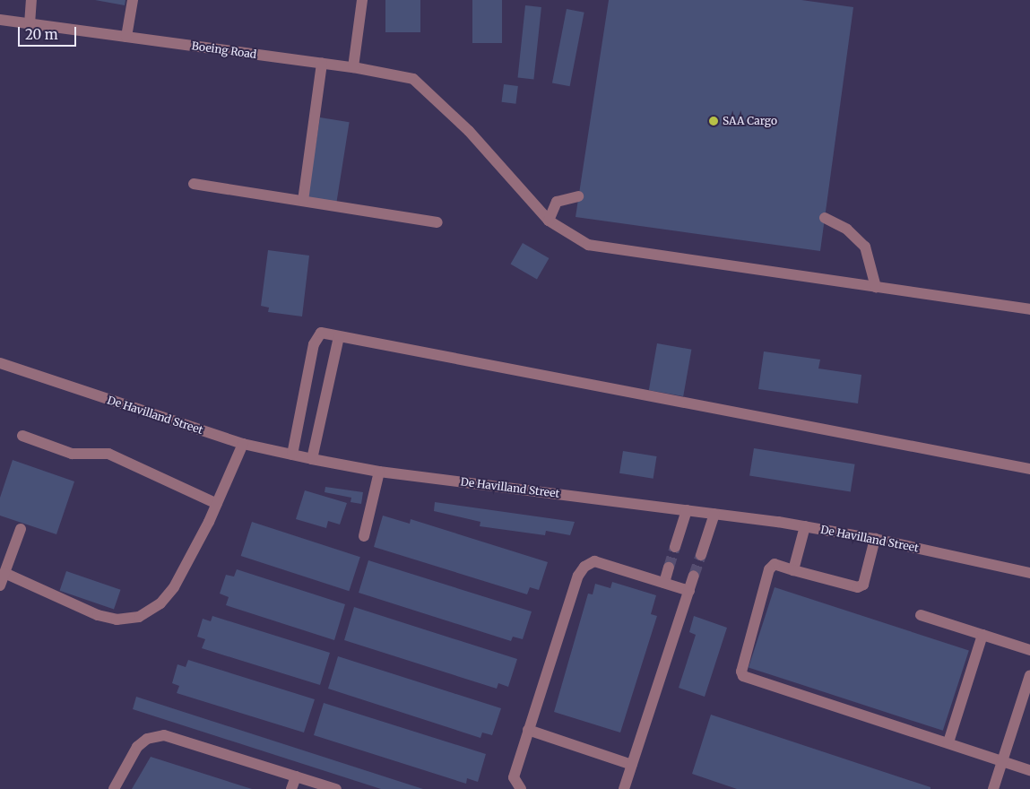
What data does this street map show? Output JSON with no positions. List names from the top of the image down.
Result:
{
  "streets": {
    "lane": ["Boeing Road", "De Havilland Street"]
  },
  "places": ["SAA Cargo"],
  "scale_bar": "20 m"
}
